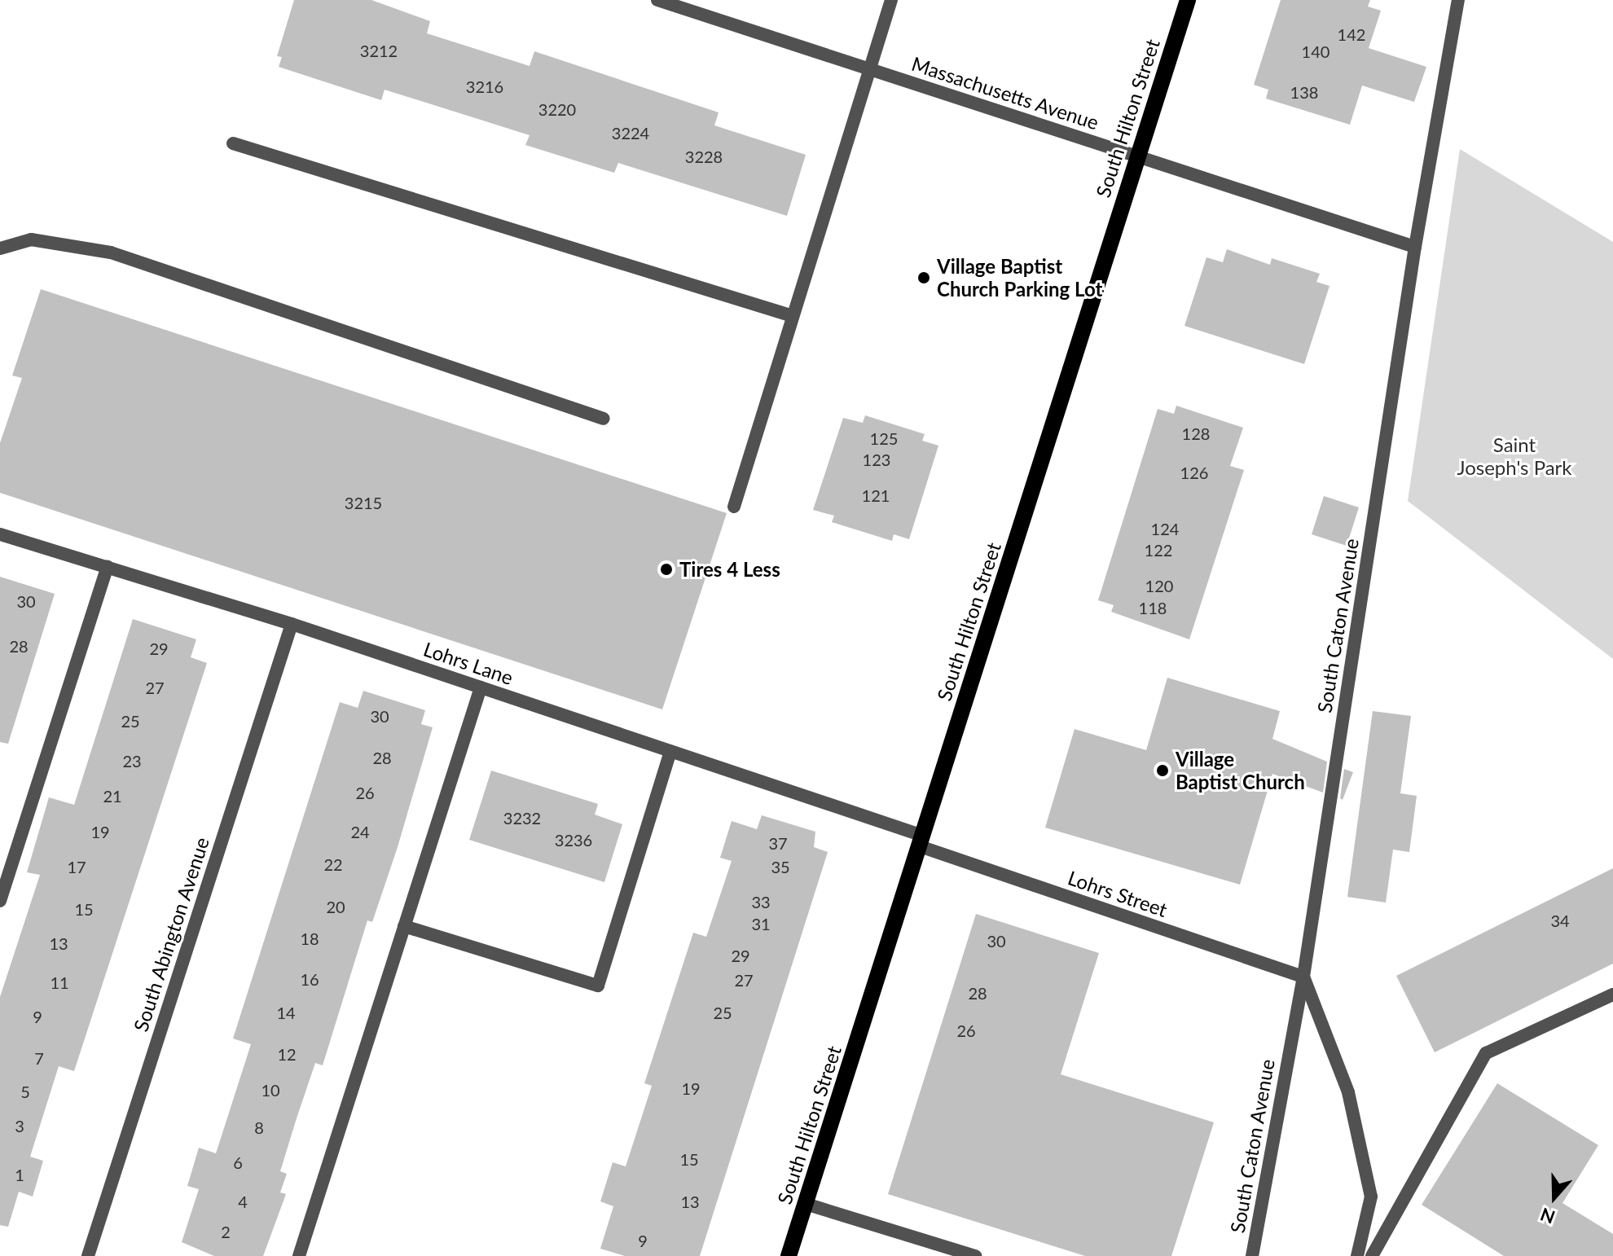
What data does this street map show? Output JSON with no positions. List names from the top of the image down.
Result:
{
  "streets": {
    "main road": ["South Hilton Street"],
    "street": [
      "Massachusetts Avenue",
      "South Caton Avenue",
      "Lohrs Lane",
      "Lohrs Street",
      "South Abington Avenue"
    ]
  },
  "crossings": [
    ["Massachusetts Avenue", "South Hilton Street"],
    ["Massachusetts Avenue", "South Caton Avenue"],
    ["South Hilton Street", "Lohrs Lane"],
    ["South Hilton Street", "Lohrs Street"],
    ["South Caton Avenue", "Lohrs Street"],
    ["Lohrs Lane", "Lohrs Street"],
    ["Lohrs Lane", "South Abington Avenue"]
  ],
  "parks": ["Saint Joseph's Park"],
  "places": ["Village Baptist Church Parking Lot", "Tires 4 Less", "Village Baptist Church"],
  "house_numbers": [
    "142",
    "3212",
    "140",
    "3216",
    "138",
    "3220",
    "3224",
    "3228",
    "128",
    "125",
    "123",
    "126",
    "121",
    "3215",
    "124",
    "122",
    "120",
    "30",
    "118",
    "28",
    "29",
    "27",
    "30",
    "25",
    "28",
    "23",
    "26",
    "21",
    "3232",
    "19",
    "24",
    "3236",
    "37",
    "22",
    "17",
    "35",
    "33",
    "20",
    "15",
    "34",
    "31",
    "18",
    "30",
    "13",
    "29",
    "16",
    "27",
    "11",
    "28",
    "14",
    "25",
    "9",
    "26",
    "12",
    "7",
    "19",
    "10",
    "5",
    "3",
    "8",
    "15",
    "6",
    "1",
    "4",
    "13",
    "2",
    "9"
  ],
  "north": "bottom"
}
